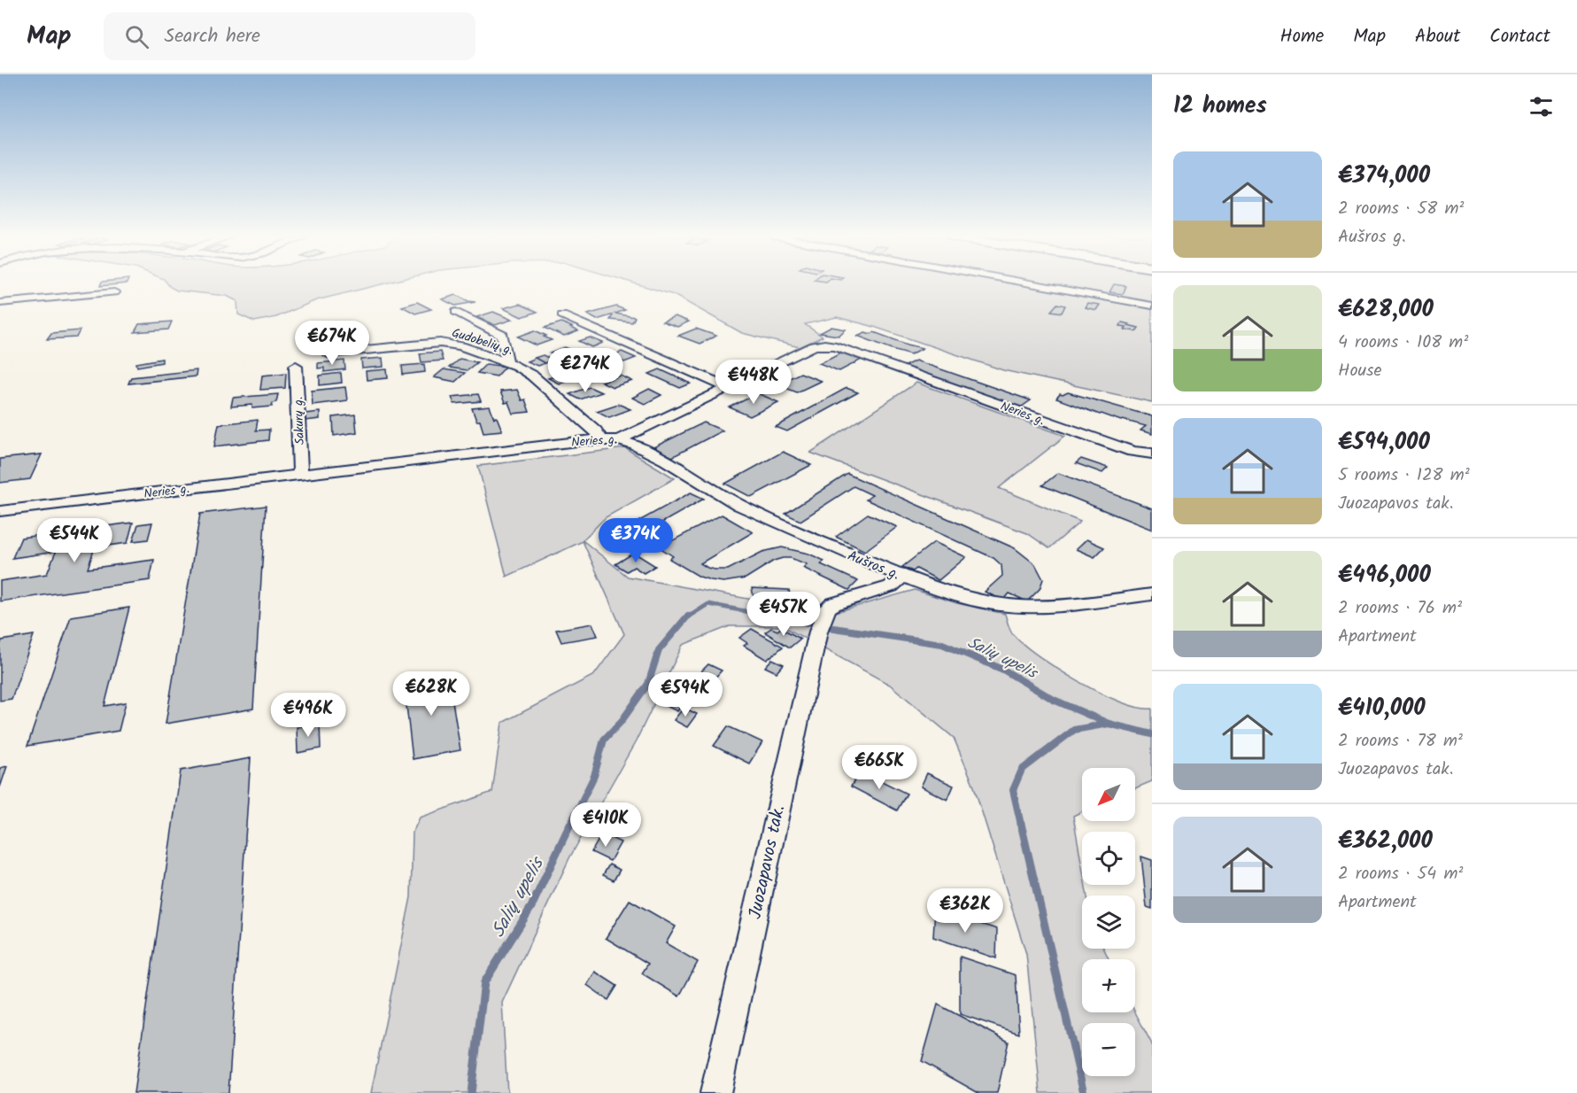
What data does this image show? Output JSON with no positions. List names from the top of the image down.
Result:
{
  "streets": {
    "street": [
      "Gudobelių g.",
      "Neries g.",
      "Sakurų g.",
      "Aušros g.",
      "Juozapavos tak."
    ]
  },
  "crossings": [
    ["Gudobelių g.", "Neries g."],
    ["Neries g.", "Sakurų g."],
    ["Neries g.", "Aušros g."],
    ["Aušros g.", "Juozapavos tak."]
  ],
  "water": ["Salių upelis"],
  "north": "bottom left",
  "page": {
    "header": "Map",
    "search": "Search here",
    "nav": [
      "Home",
      "Map",
      "About",
      "Contact"
    ],
    "heading": "12 homes",
    "list": [
      {
        "name": "€374,000",
        "note": "2 rooms · 58 m² · Aušros g."
      },
      {
        "name": "€628,000",
        "note": "4 rooms · 108 m² · House"
      },
      {
        "name": "€594,000",
        "note": "5 rooms · 128 m² · Juozapavos tak."
      },
      {
        "name": "€496,000",
        "note": "2 rooms · 76 m² · Apartment"
      },
      {
        "name": "€410,000",
        "note": "2 rooms · 78 m² · Juozapavos tak."
      },
      {
        "name": "€362,000",
        "note": "2 rooms · 54 m² · Apartment"
      }
    ],
    "price": [
      "€674K",
      "€274K",
      "€448K",
      "€544K",
      "€374K",
      "€457K",
      "€628K",
      "€594K",
      "€496K",
      "€665K",
      "€410K",
      "€362K"
    ],
    "map_buttons": ["+", "−"]
  }
}
